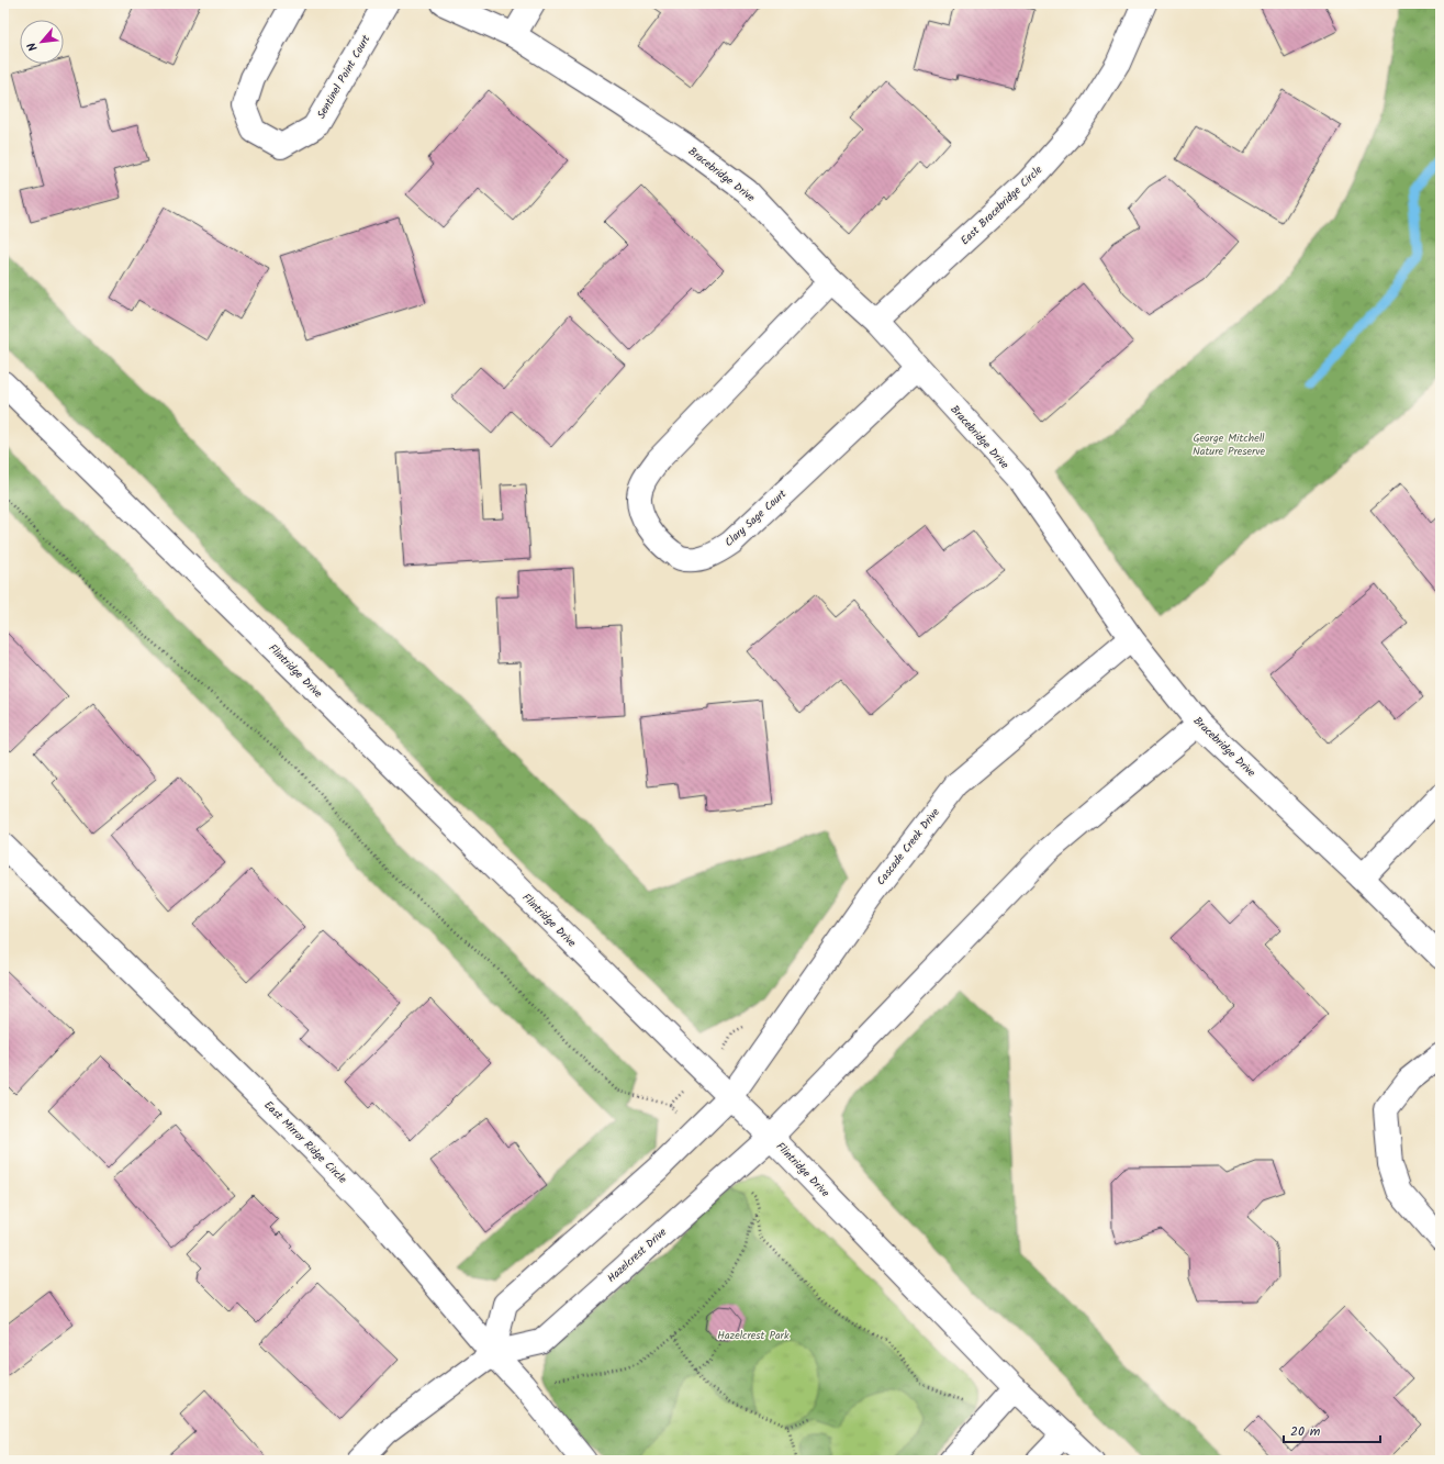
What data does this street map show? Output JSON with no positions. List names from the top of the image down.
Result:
{
  "streets": {
    "street": [
      "Sentinel Point Court",
      "Bracebridge Drive",
      "East Bracebridge Circle",
      "Clary Sage Court",
      "Flintridge Drive",
      "Cascade Creek Drive",
      "East Mirror Ridge Circle",
      "Hazelcrest Drive"
    ]
  },
  "crossings": [
    ["Bracebridge Drive", "East Bracebridge Circle"],
    ["Bracebridge Drive", "Clary Sage Court"],
    ["Bracebridge Drive", "Cascade Creek Drive"],
    ["Flintridge Drive", "Cascade Creek Drive"],
    ["Flintridge Drive", "Hazelcrest Drive"],
    ["East Mirror Ridge Circle", "Hazelcrest Drive"]
  ],
  "parks": ["George Mitchell Nature Preserve", "Hazelcrest Park"],
  "scale_bar": "20 m",
  "north": "bottom left"
}
